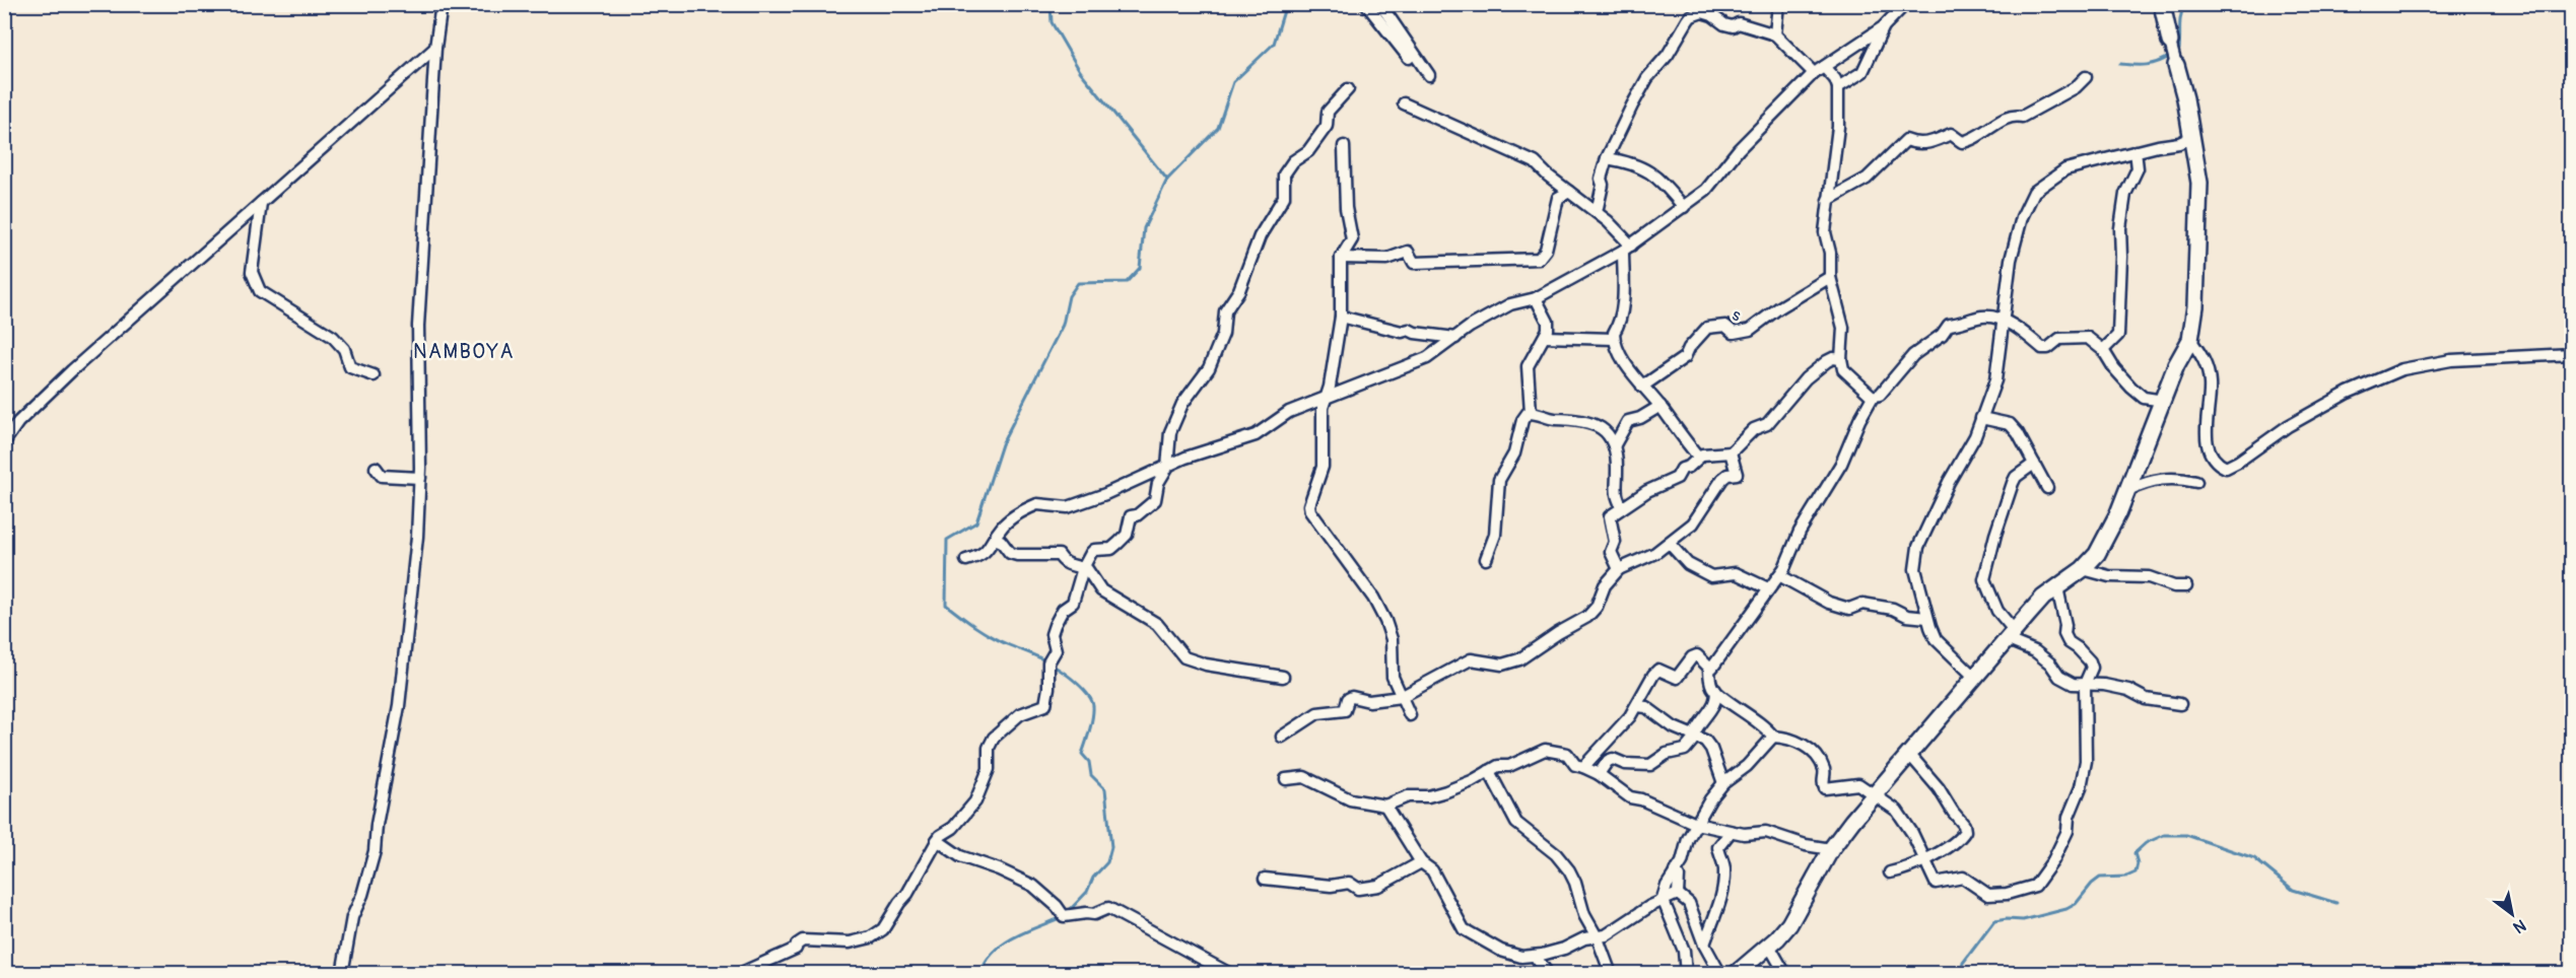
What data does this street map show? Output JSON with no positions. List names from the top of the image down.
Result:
{
  "streets": {
    "street": ["s"]
  },
  "districts": ["NAMBOYA"],
  "north": "bottom right"
}
